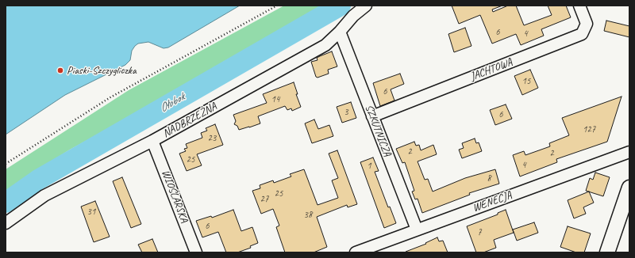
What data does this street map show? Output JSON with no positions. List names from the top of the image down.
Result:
{
  "streets": {
    "street": [
      "JACHTOWA",
      "NADBRZEŻNA",
      "SZKUTNICZA",
      "WIOŚLARSKA",
      "WENECJA"
    ]
  },
  "crossings": [
    ["JACHTOWA", "SZKUTNICZA"],
    ["NADBRZEŻNA", "SZKUTNICZA"],
    ["NADBRZEŻNA", "WIOŚLARSKA"],
    ["SZKUTNICZA", "WENECJA"]
  ],
  "water": ["Ołobok"],
  "places": ["Piaski-Szczygliczka"],
  "house_numbers": [
    "6",
    "4",
    "15",
    "6",
    "14",
    "3",
    "6",
    "127",
    "23",
    "2",
    "2",
    "25",
    "4",
    "1",
    "8",
    "25",
    "27",
    "31",
    "38",
    "6",
    "7"
  ]
}
